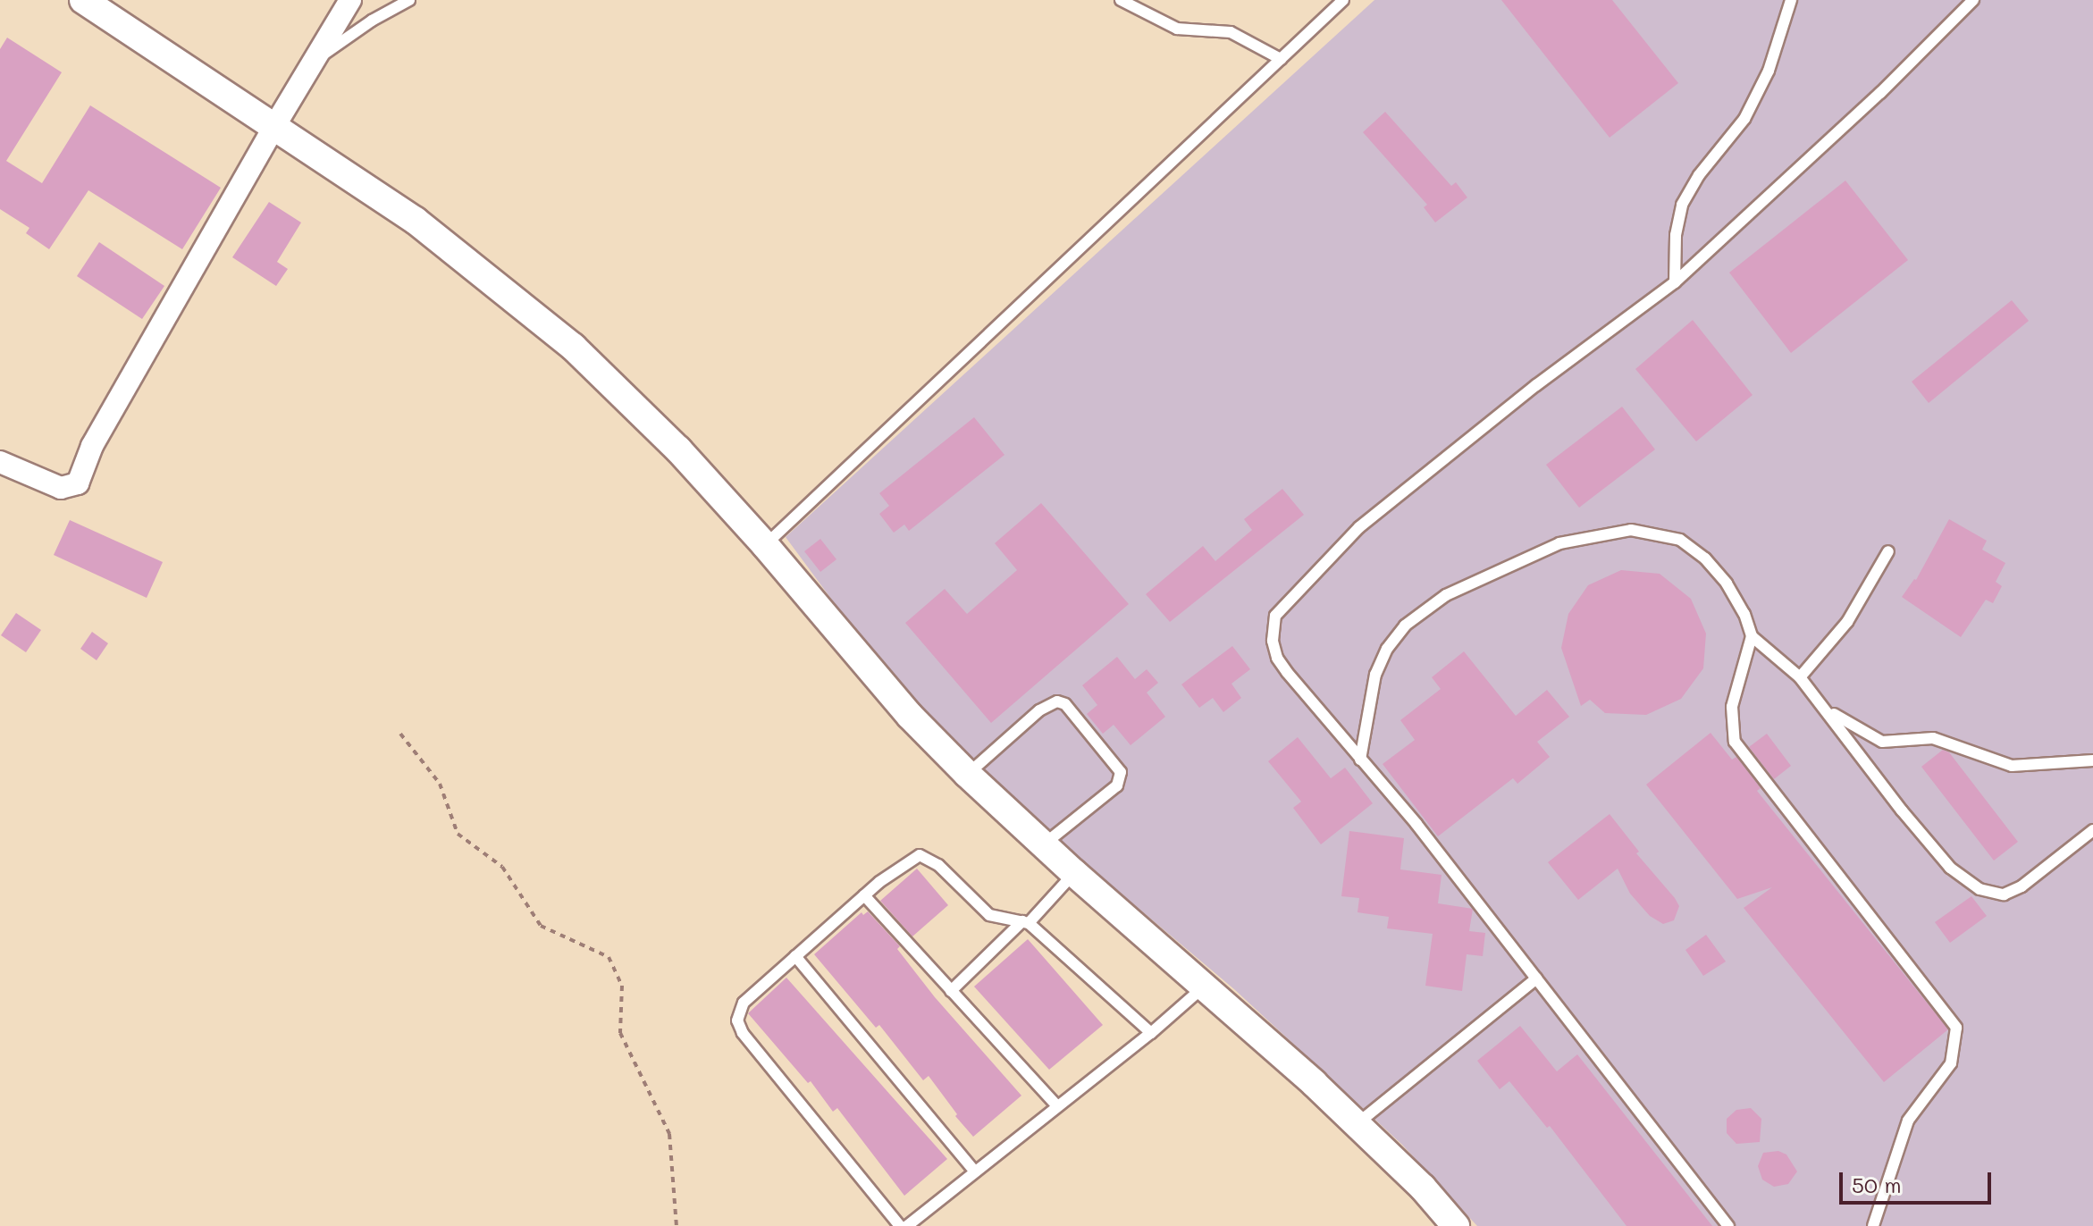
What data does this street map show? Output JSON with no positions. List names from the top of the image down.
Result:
{
  "scale_bar": "50 m"
}
